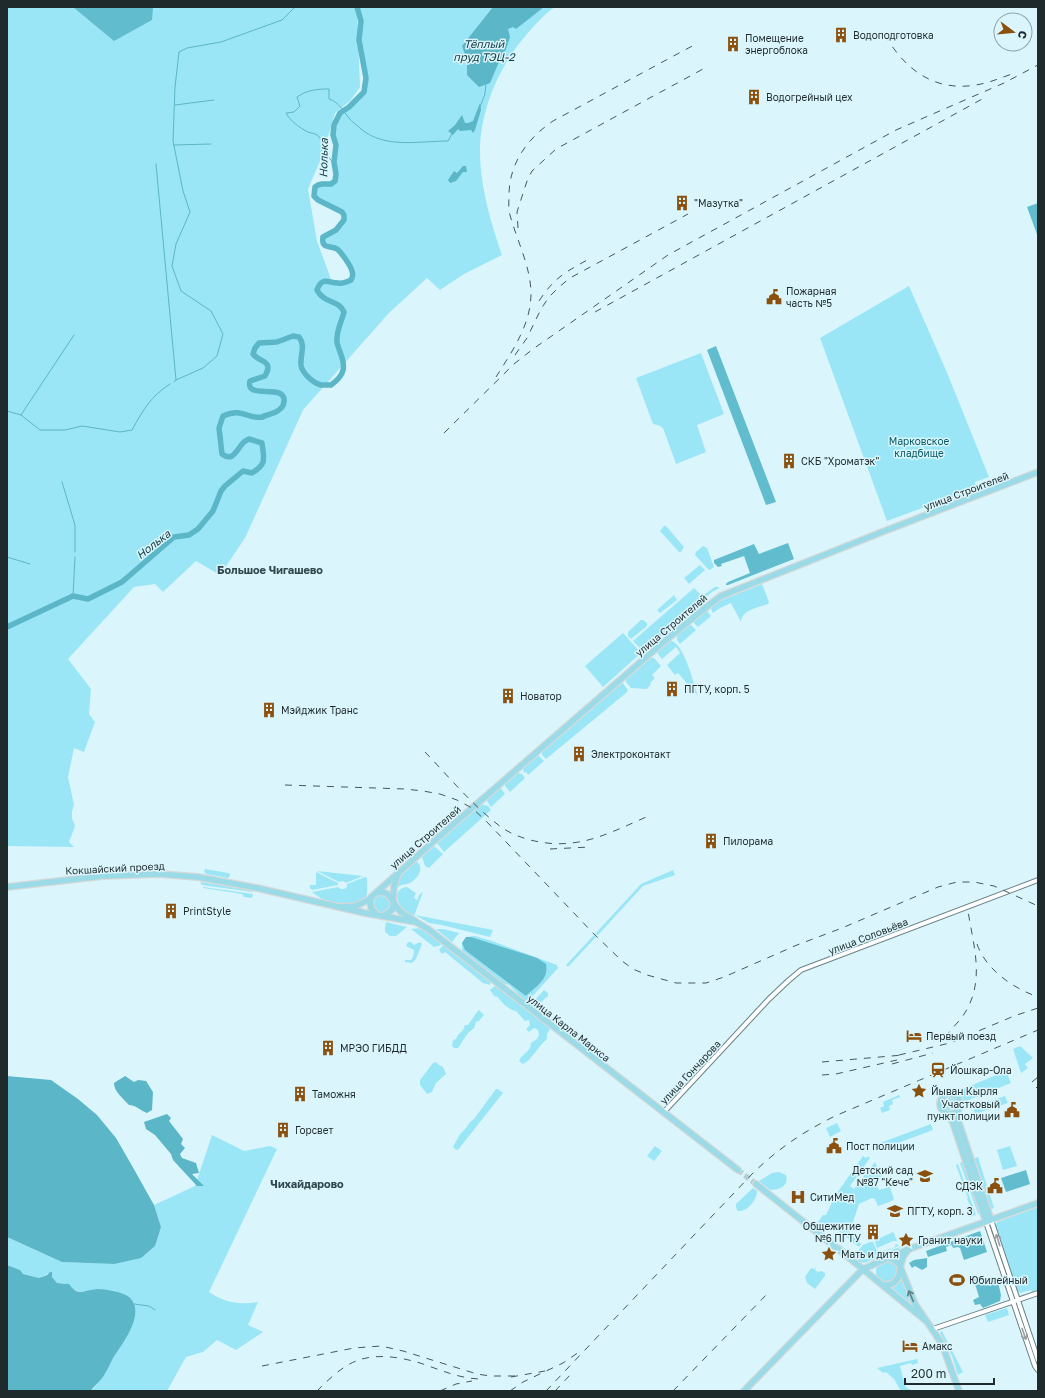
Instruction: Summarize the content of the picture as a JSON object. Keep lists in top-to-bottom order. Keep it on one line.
{"streets":{"main road":["улица Строителей","Кокшайский проезд","улица Карла Маркса"],"street":["улица Соловьёва","улица Гончарова"]},"crossings":[["улица Строителей","Кокшайский проезд"],["улица Строителей","улица Карла Маркса"],["Кокшайский проезд","улица Карла Маркса"],["улица Соловьёва","улица Гончарова"],["улица Карла Маркса","улица Гончарова"]],"districts":["Большое Чигашево","Чихайдарово"],"water":["Тёплый пруд ТЭЦ-2","Нолька"],"parks":["Марковское кладбище"],"places":{"building":["Водоподготовка","Помещение энергоблока","Водогрейный цех","\"Мазутка\"","СКБ \"Хроматэк\"","ПГТУ, корп. 5","Новатор","Мэйджик Транс","Электроконтакт","Пилорама","PrintStyle","МРЭО ГИБДД","Таможня","Горсвет","Общежитие №6 ПГТУ"],"public building":["Пожарная часть №5","Участковый пункт полиции","Пост полиции","СДЭК"],"hotel":["Первый поезд","Амакс"],"station":["Йошкар-Ола"],"place":["Йыван Кырля","Гранит науки","Мать и дитя"],"school or university":["Детский сад №87 \"Кече\"","ПГТУ, корп. 3"],"hospital":["СитиМед"],"sports":["Юбилейный"]},"scale_bar":"200 m","north":"right"}
